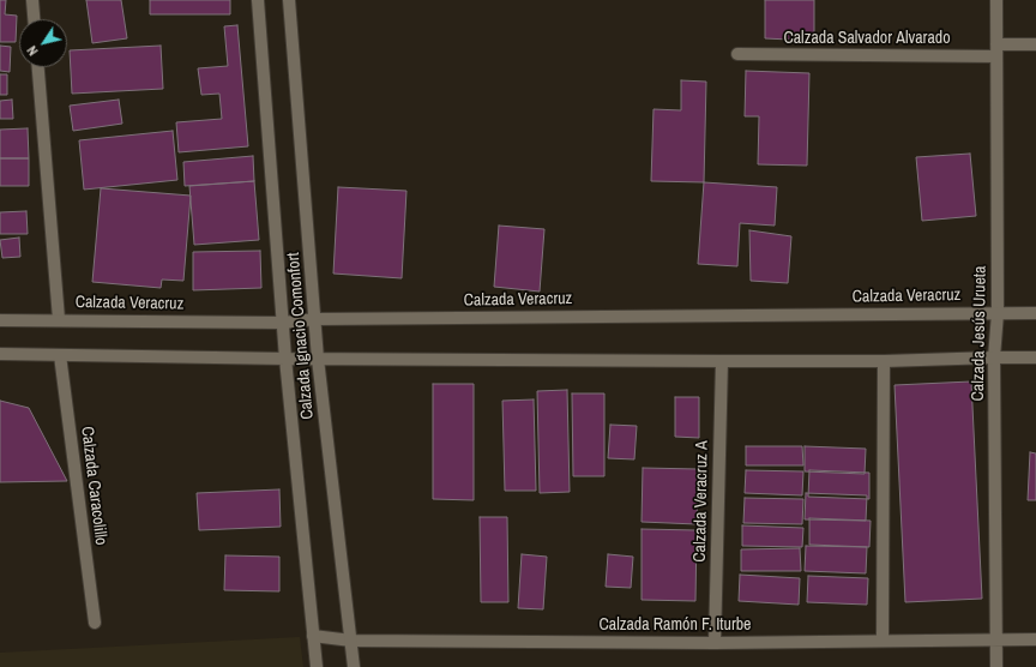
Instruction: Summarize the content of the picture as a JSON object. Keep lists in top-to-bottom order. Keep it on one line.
{"streets":{"street":["Calzada Salvador Alvarado","Calzada Veracruz","Calzada Jesús Urueta","Calzada Ignacio Comonfort","Calzada Caracolillo","Calzada Veracruz A","Calzada Ramón F. Iturbe"]},"crossings":[["Calzada Salvador Alvarado","Calzada Jesús Urueta"],["Calzada Veracruz","Calzada Jesús Urueta"],["Calzada Veracruz","Calzada Ignacio Comonfort"],["Calzada Jesús Urueta","Calzada Ramón F. Iturbe"],["Calzada Ignacio Comonfort","Calzada Ramón F. Iturbe"],["Calzada Veracruz A","Calzada Ramón F. Iturbe"]],"north":"bottom left"}
